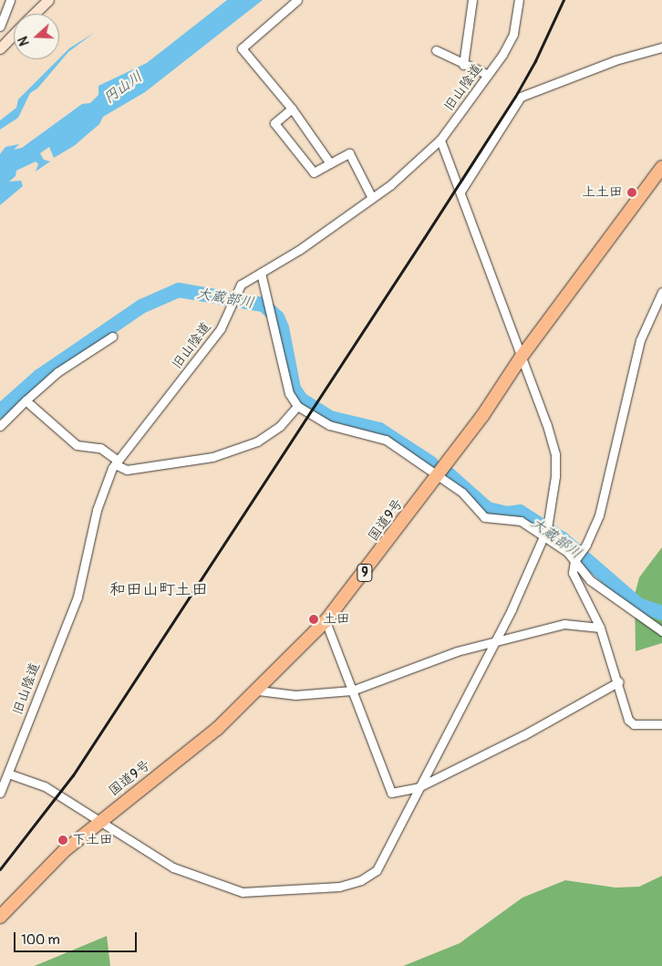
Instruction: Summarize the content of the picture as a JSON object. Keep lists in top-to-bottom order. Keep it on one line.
{"streets":{"highway":["国道9号","9"],"street":["旧山陰道"]},"districts":["和田山町土田"],"water":["円山川","大蔵部川"],"places":["上土田","土田","下土田"],"scale_bar":"100 m","north":"left"}
